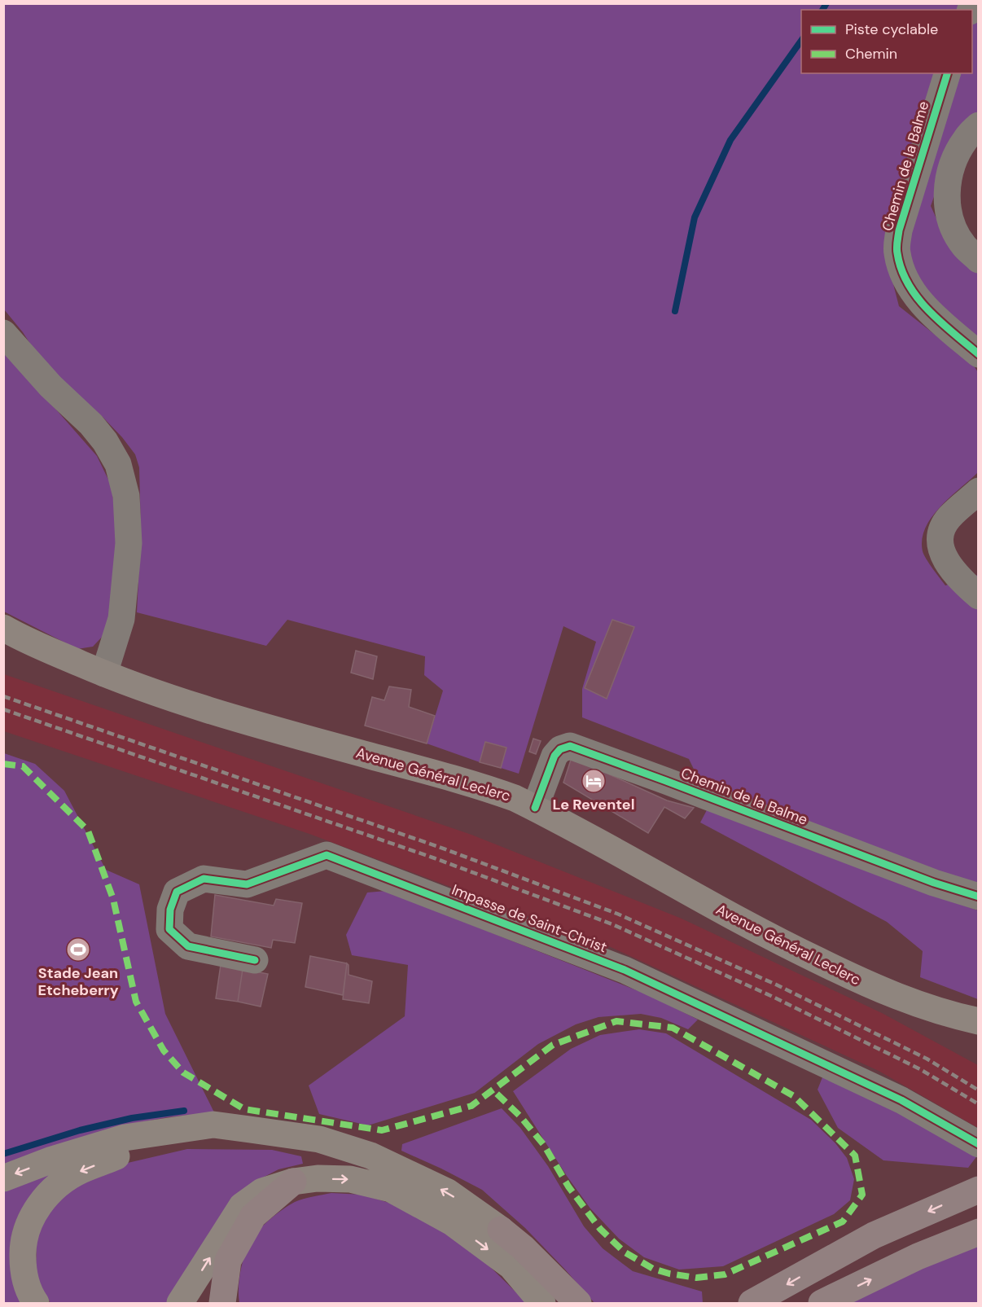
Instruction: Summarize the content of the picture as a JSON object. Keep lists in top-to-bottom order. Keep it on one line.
{"streets":{"main road":["Avenue Général Leclerc"],"street":["Chemin de la Balme","Impasse de Saint-Christ"]},"crossings":[["Chemin de la Balme","Avenue Général Leclerc"]],"places":{"hotel":["Le Reventel"],"sports":["Stade Jean Etcheberry"]},"legend":["Piste cyclable","Chemin"]}
